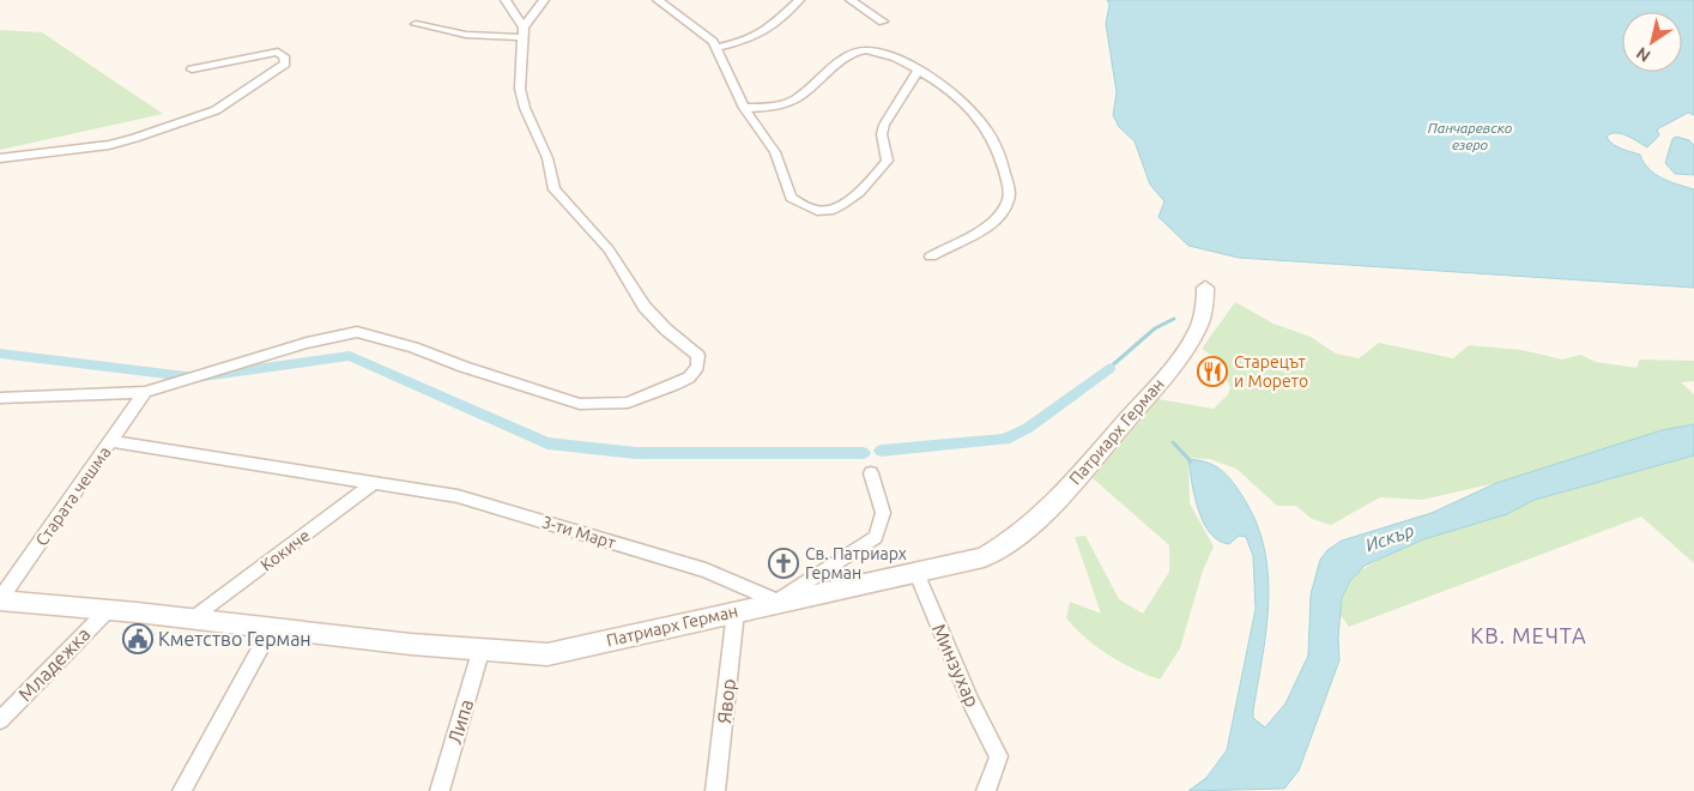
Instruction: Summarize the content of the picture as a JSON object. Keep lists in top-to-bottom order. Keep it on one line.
{"streets":{"street":["Патриарх Герман","Старата чешма","3-ти Март","Кокиче","Младежка","Минзухар","Явор","Липа"]},"crossings":[["Патриарх Герман","Старата чешма"],["Патриарх Герман","3-ти Март"],["Патриарх Герман","Кокиче"],["Патриарх Герман","Младежка"],["Патриарх Герман","Минзухар"],["Патриарх Герман","Явор"],["Патриарх Герман","Липа"],["Старата чешма","3-ти Март"],["3-ти Март","Кокиче"]],"districts":["КВ. МЕЧТА"],"water":["Панчаревско езеро","Искър"],"places":{"restaurant":["Старецът и Морето"],"church":["Св. Патриарх Герман"],"public building":["Кметство Герман"]},"north":"bottom left"}
